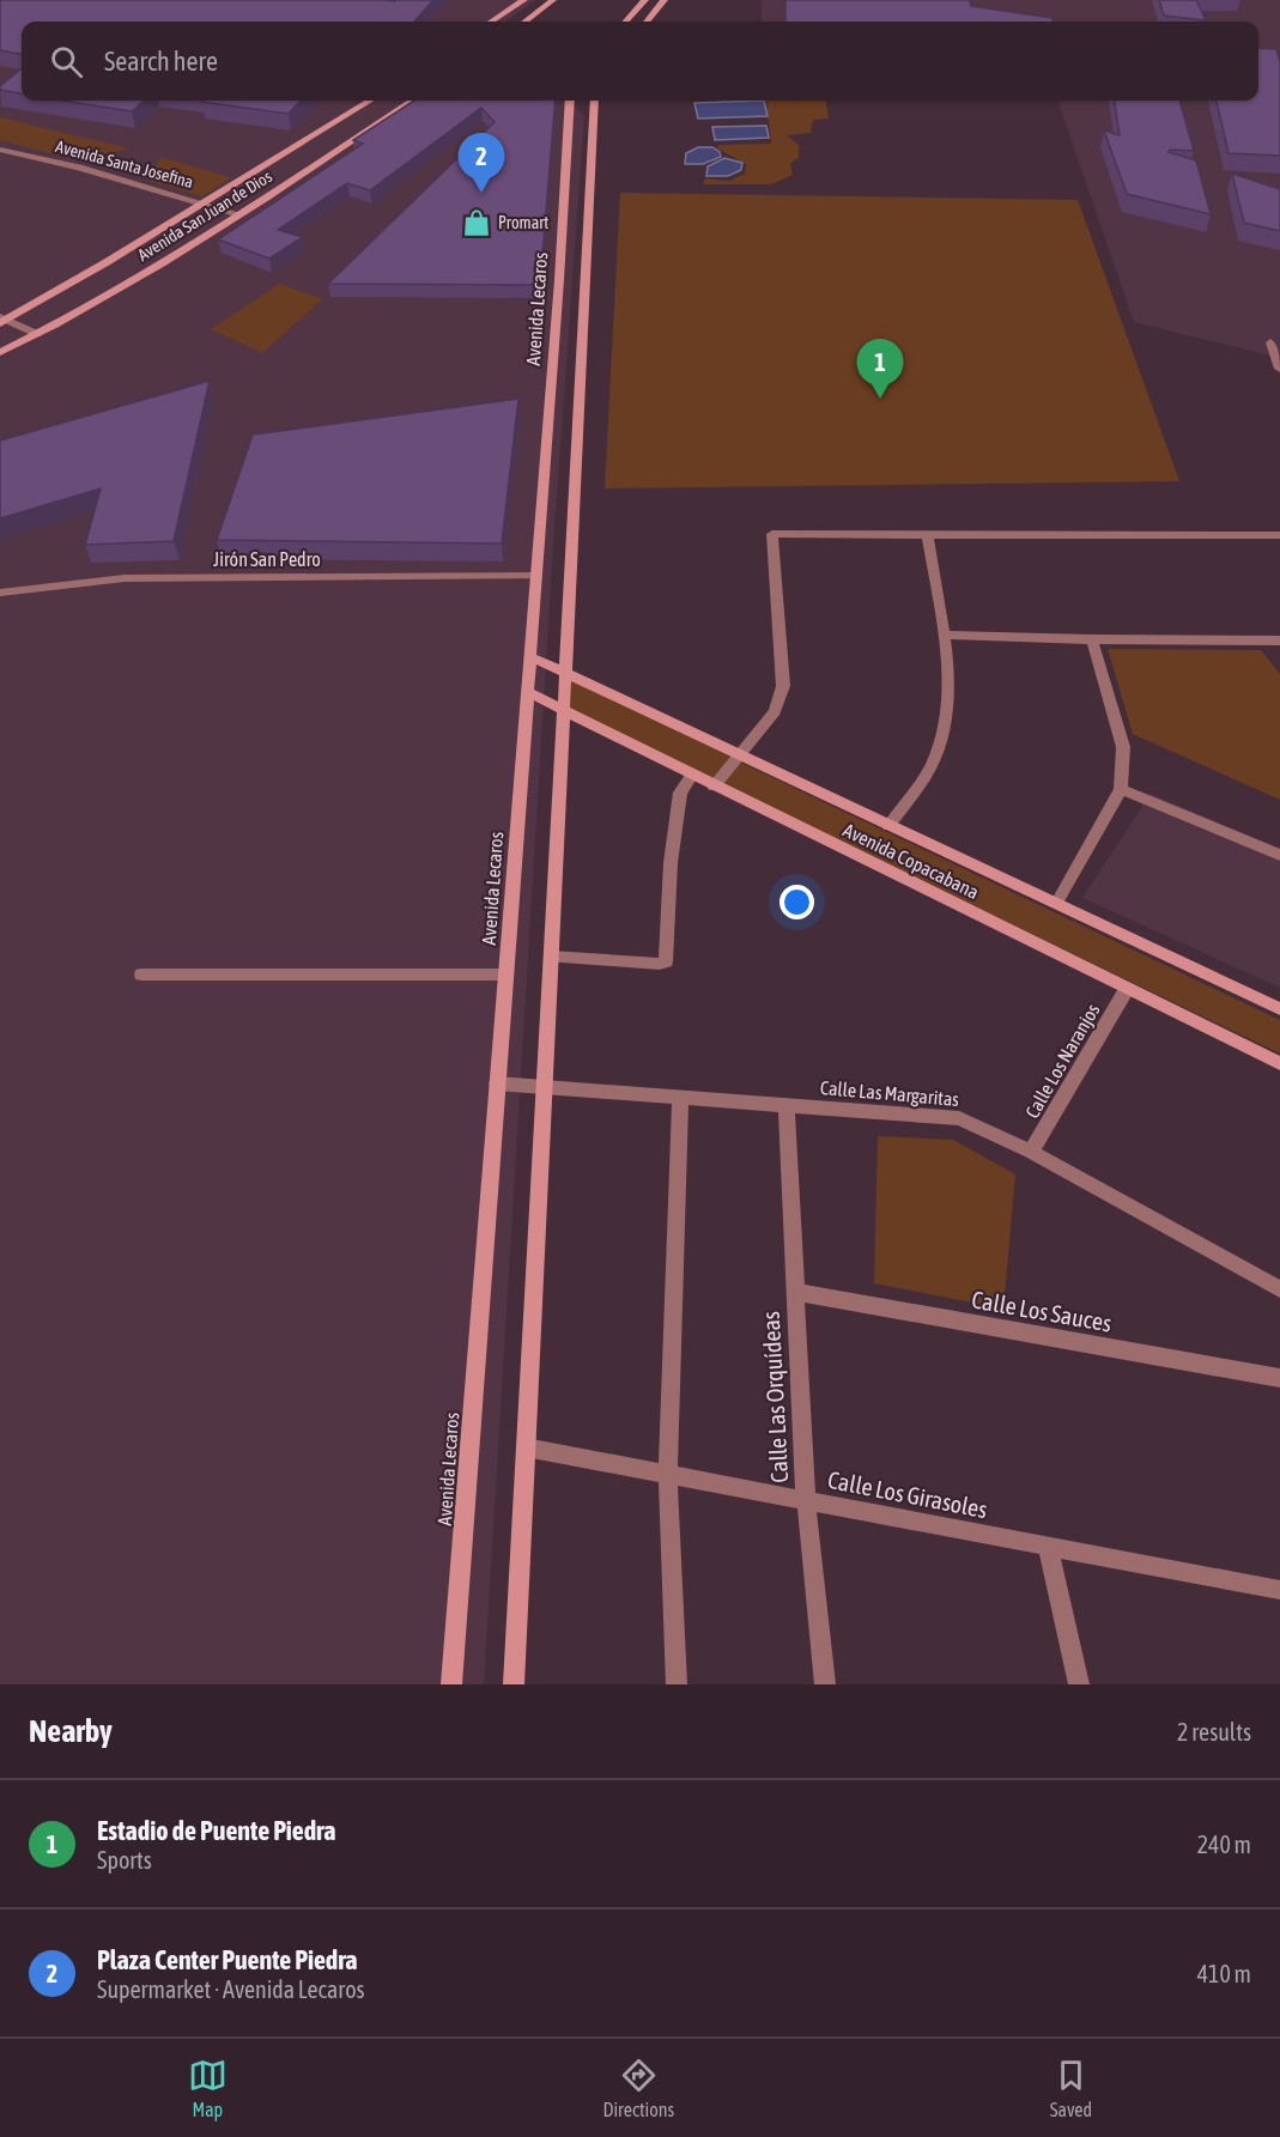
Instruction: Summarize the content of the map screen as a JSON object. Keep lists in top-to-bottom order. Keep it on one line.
{"streets":{"main road":["Avenida San Juan de Dios","Avenida Lecaros","Avenida Copacabana"],"street":["Avenida Santa Josefina","Jirón San Pedro","Calle Los Naranjos","Calle Las Margaritas","Calle Los Sauces","Calle Las Orquídeas","Calle Los Girasoles"]},"crossings":[["Avenida Santa Josefina","Avenida San Juan de Dios"],["Avenida Lecaros","Jirón San Pedro"],["Avenida Lecaros","Avenida Copacabana"],["Avenida Lecaros","Calle Las Margaritas"],["Avenida Copacabana","Calle Los Naranjos"],["Calle Los Naranjos","Calle Las Margaritas"],["Calle Las Margaritas","Calle Las Orquídeas"],["Calle Los Sauces","Calle Las Orquídeas"],["Calle Las Orquídeas","Calle Los Girasoles"]],"places":{"shop":["Promart"]},"page":{"search":"Search here","pins":["2","1"],"heading":["Nearby","2 results"],"list":[{"mark":"1","name":"Estadio de Puente Piedra","note":"Sports","value":"240 m"},{"mark":"2","name":"Plaza Center Puente Piedra","note":"Supermarket · Avenida Lecaros","value":"410 m"}],"nav":["Map","Directions","Saved"]}}
